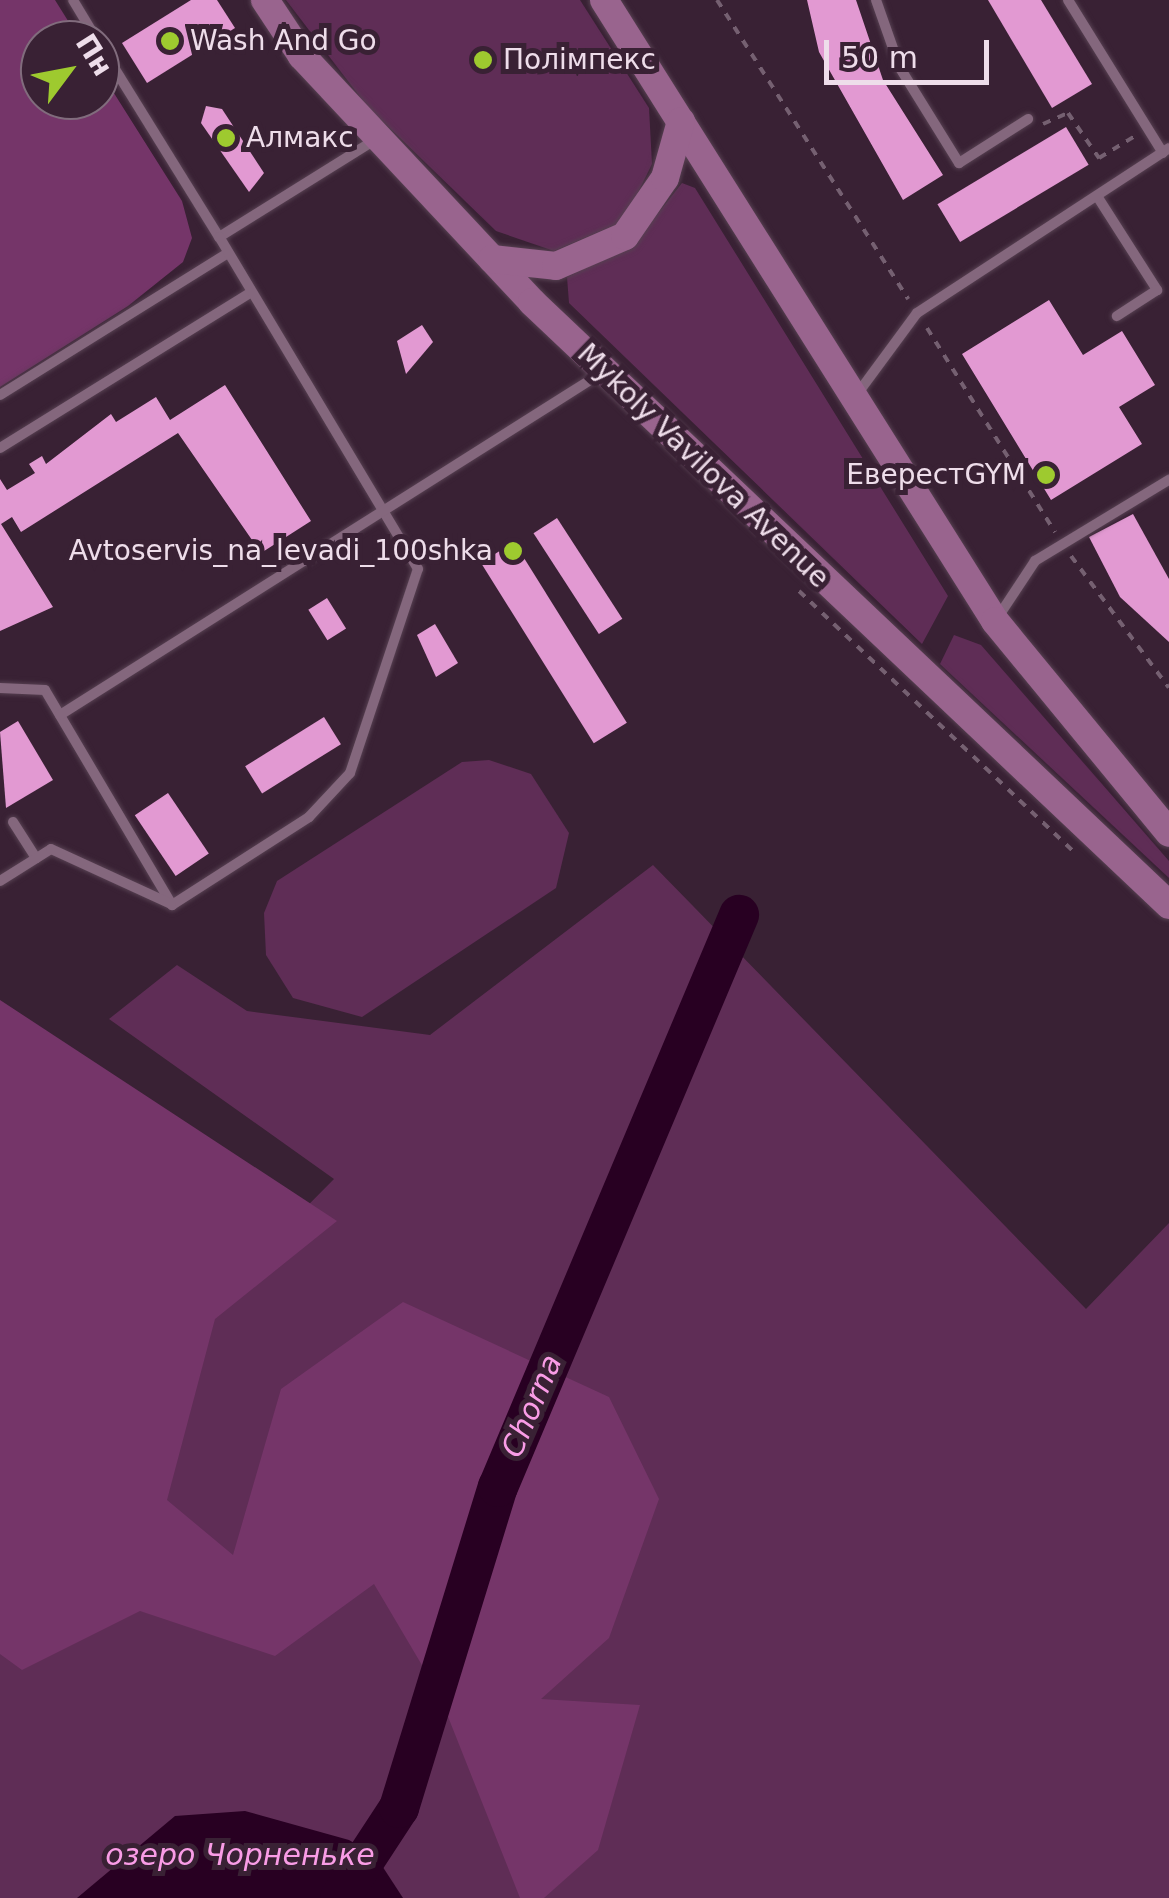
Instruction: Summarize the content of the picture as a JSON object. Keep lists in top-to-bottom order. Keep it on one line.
{"streets":{"main road":["Mykoly Vavilova Avenue"]},"water":["Chorna","озеро Чорненьке"],"places":["Wash And Go","Полімпекс","Алмакс","ЕверестGYM","Avtoservis_na_levadi_100shka"],"scale_bar":"50 m","north":"top right"}
